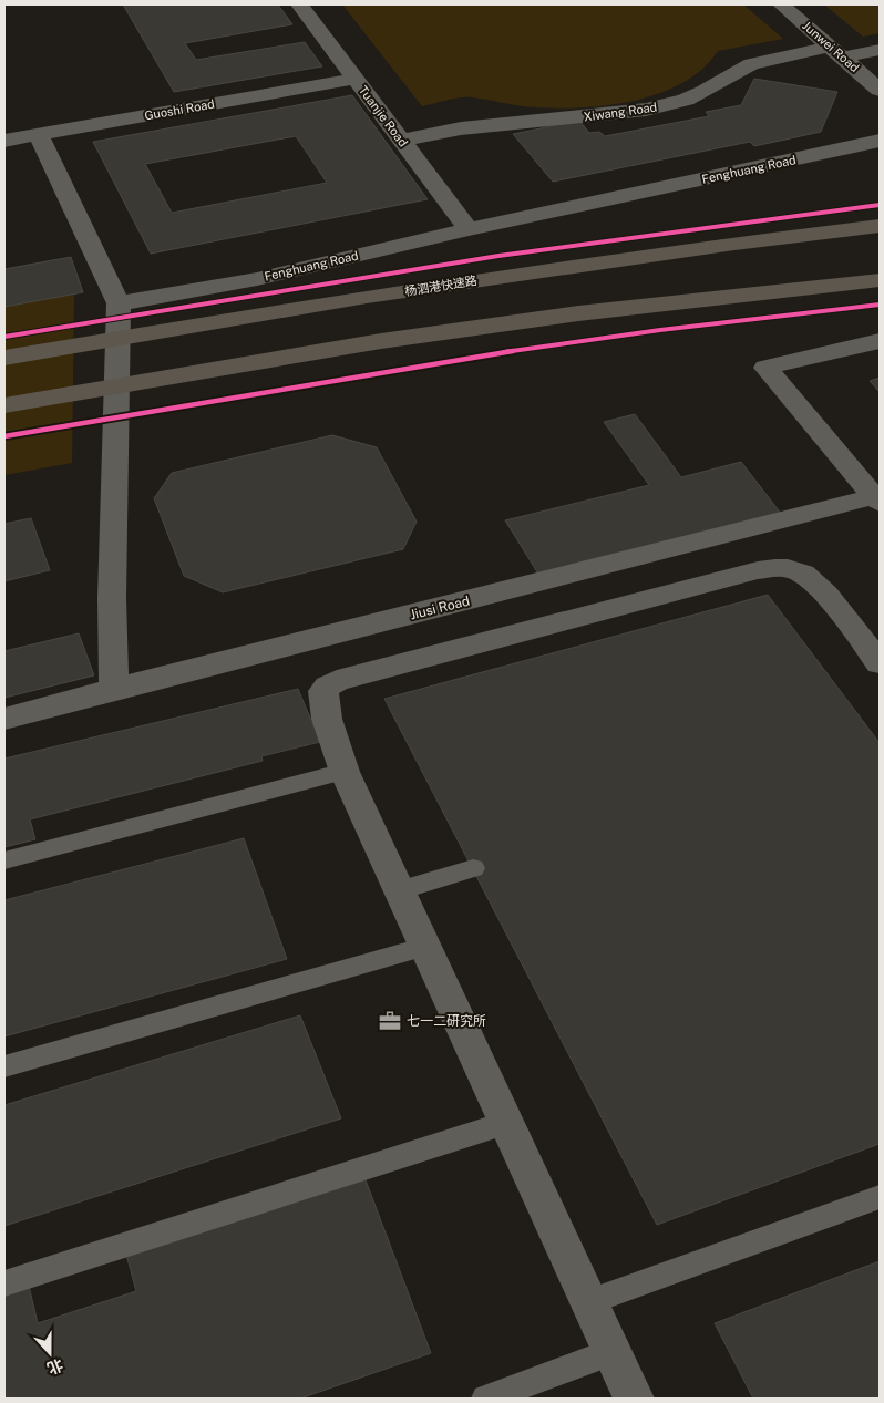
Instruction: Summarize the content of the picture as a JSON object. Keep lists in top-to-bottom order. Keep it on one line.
{"streets":{"highway":["杨泗港快速路"],"street":["Junwei Road","Guoshi Road","Xiwang Road","Tuanjie Road","Fenghuang Road","Jiusi Road"]},"crossings":[["Junwei Road","Xiwang Road"],["Guoshi Road","Tuanjie Road"],["Xiwang Road","Tuanjie Road"],["Tuanjie Road","Fenghuang Road"]],"places":{"office":["七一二研究所"]},"north":"bottom"}
